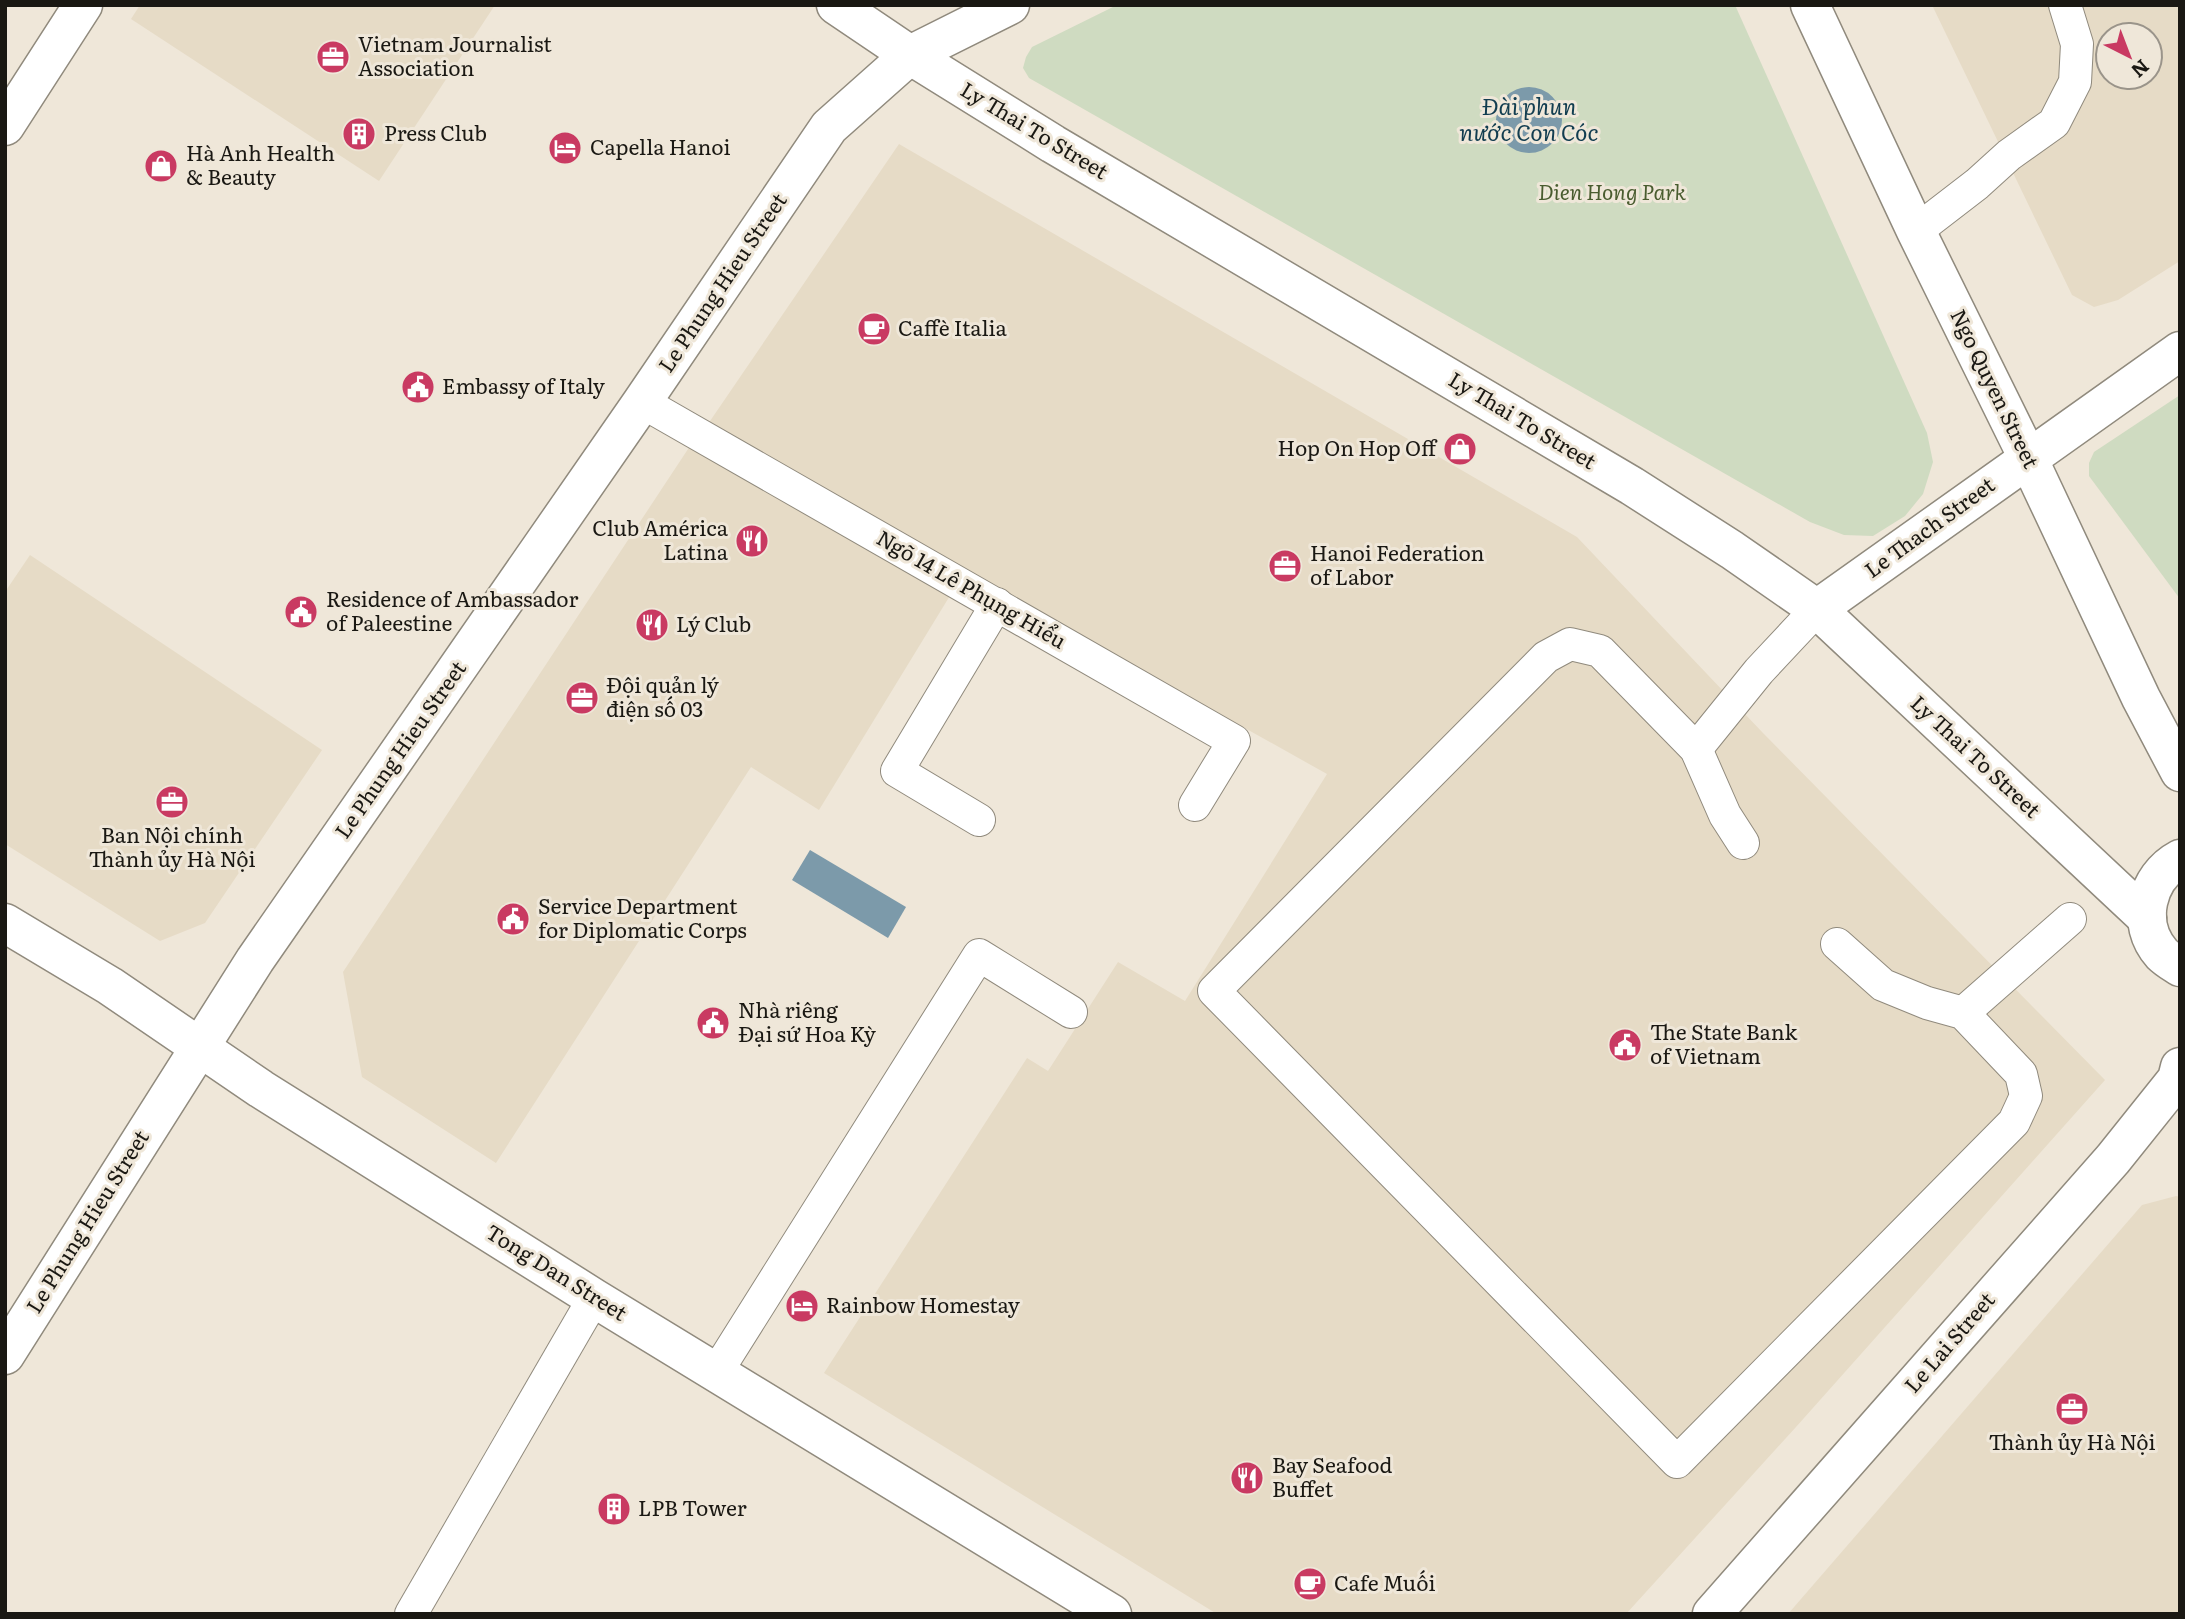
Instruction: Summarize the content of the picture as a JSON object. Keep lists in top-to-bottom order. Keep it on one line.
{"streets":{"street":["Ly Thai To Street","Le Phung Hieu Street","Ngo Quyen Street","Le Thach Street","Tong Dan Street","Le Lai Street"],"lane":["Ngõ 14 Lê Phụng Hiểu"]},"crossings":[["Ly Thai To Street","Le Phung Hieu Street"],["Ly Thai To Street","Le Thach Street"],["Le Phung Hieu Street","Ngõ 14 Lê Phụng Hiểu"],["Le Phung Hieu Street","Tong Dan Street"],["Ngo Quyen Street","Le Thach Street"]],"water":["Đài phun nước Con Cóc"],"parks":["Dien Hong Park"],"places":{"office":["Vietnam Journalist Association","Hanoi Federation of Labor","Đội quản lý điện số 03","Ban Nội chính Thành ủy Hà Nội","Thành ủy Hà Nội"],"building":["Press Club","LPB Tower"],"hotel":["Capella Hanoi","Rainbow Homestay"],"shop":["Hà Anh Health & Beauty","Hop On Hop Off"],"cafe":["Caffè Italia","Cafe Muối"],"public building":["Embassy of Italy","Residence of Ambassador of Paleestine","Service Department for Diplomatic Corps","Nhà riêng Đại sứ Hoa Kỳ","The State Bank of Vietnam"],"restaurant":["Club América Latina","Lý Club","Bay Seafood Buffet"]},"north":"bottom right"}
